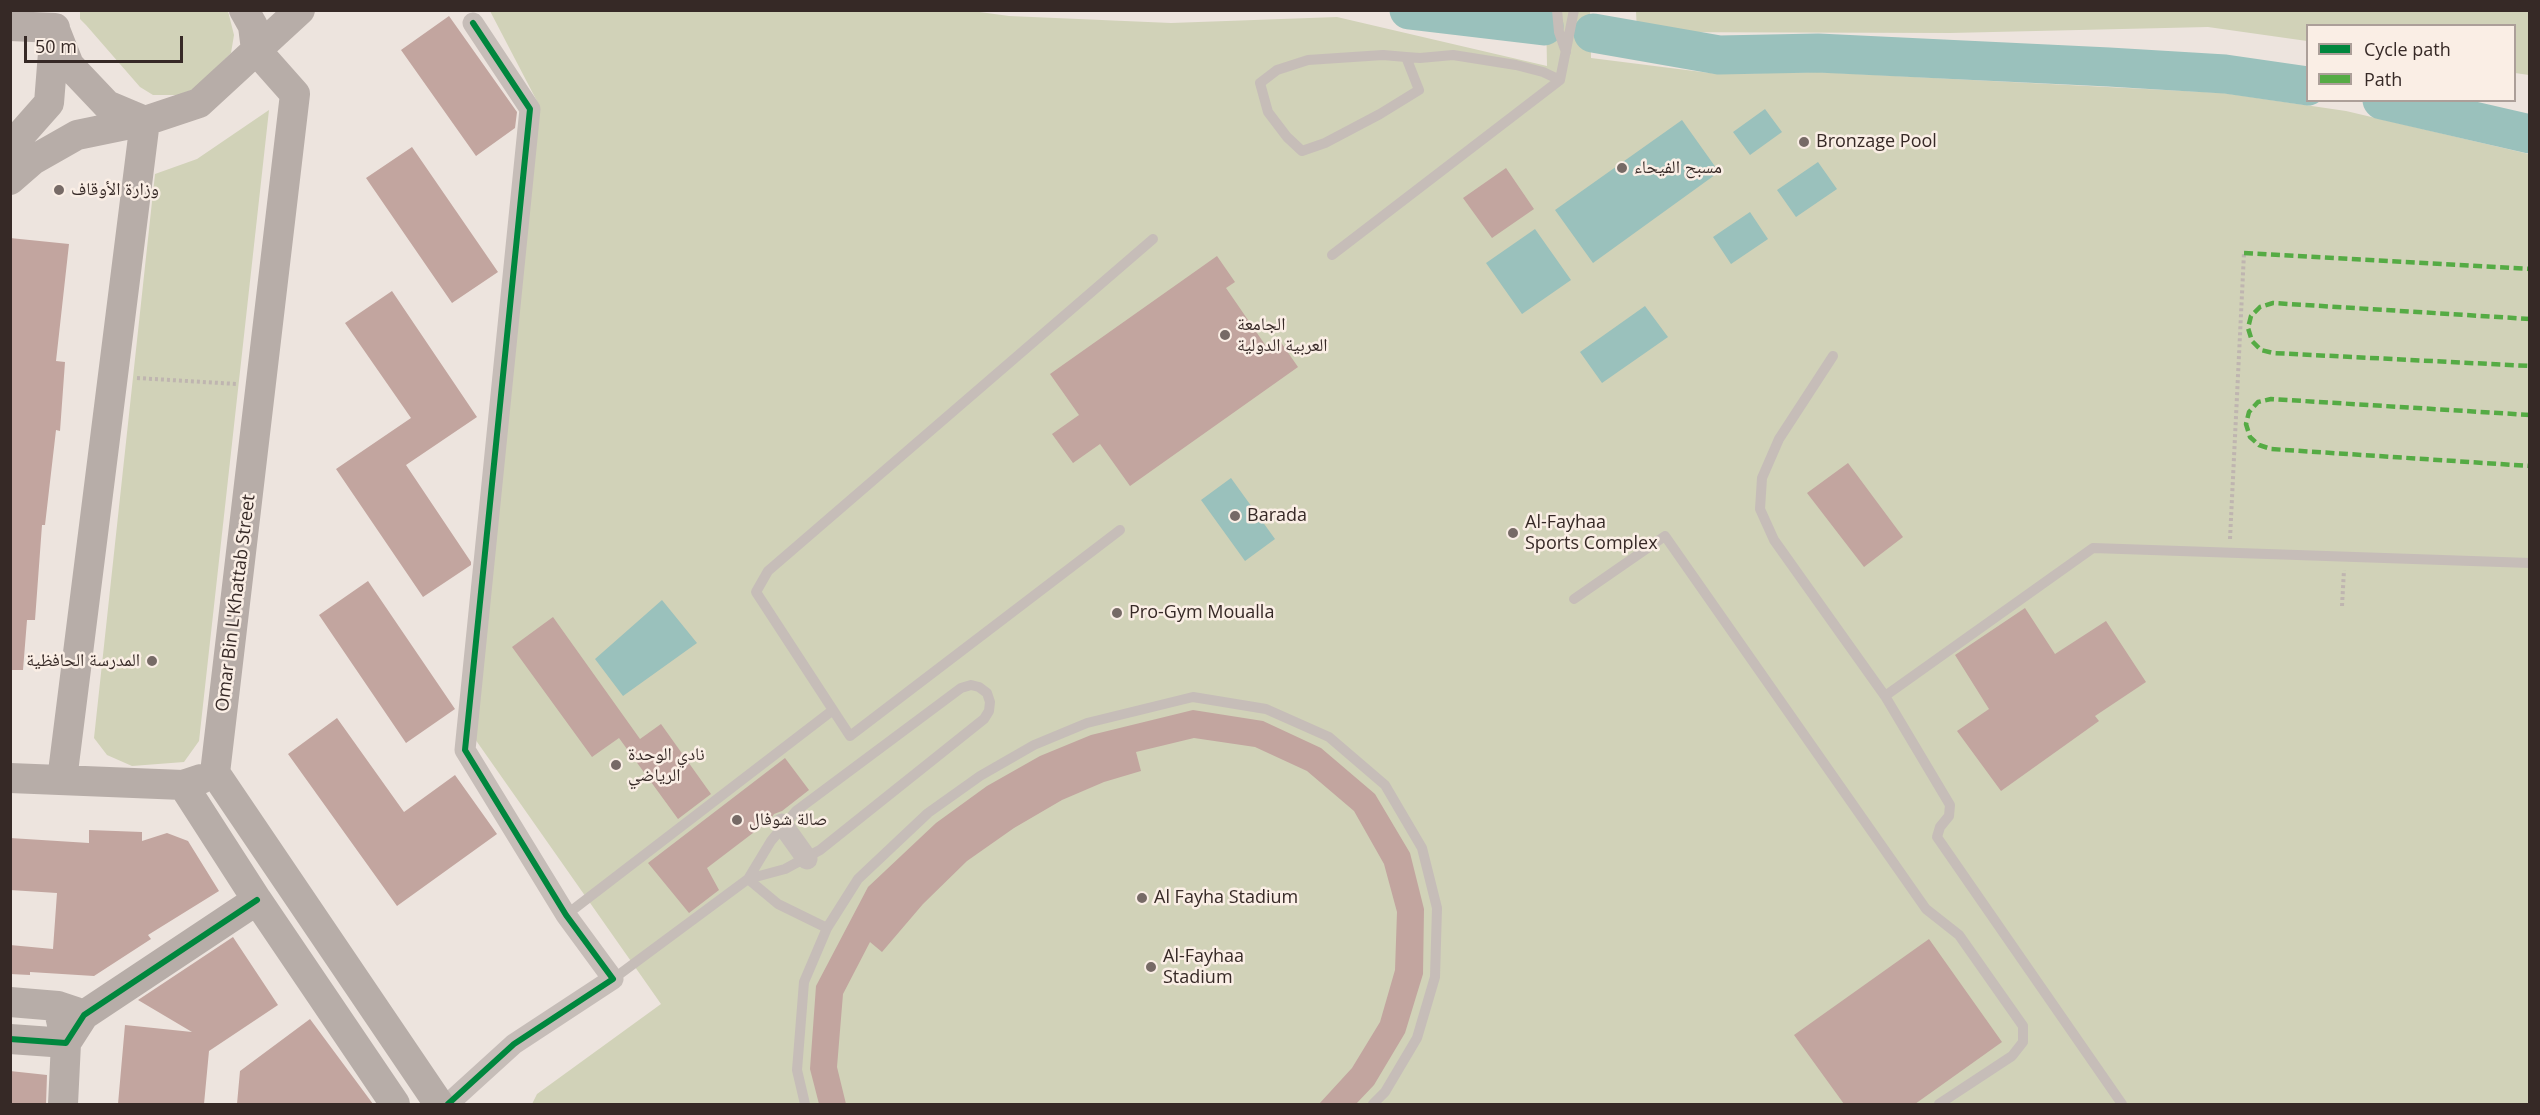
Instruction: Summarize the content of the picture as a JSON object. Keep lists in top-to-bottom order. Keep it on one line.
{"streets":{"main road":["Omar Bin L'Khattab Street"]},"places":["Bronzage Pool","مسبح الفيحاء","وزارة الأوقاف","الجامعة العربية الدولية","Barada","Al-Fayhaa Sports Complex","Pro-Gym Moualla","المدرسة الحافظية","نادي الوحدة الرياضي","صالة شوفال","Al Fayha Stadium","Al-Fayhaa Stadium"],"legend":["Cycle path","Path"],"scale_bar":"50 m"}
